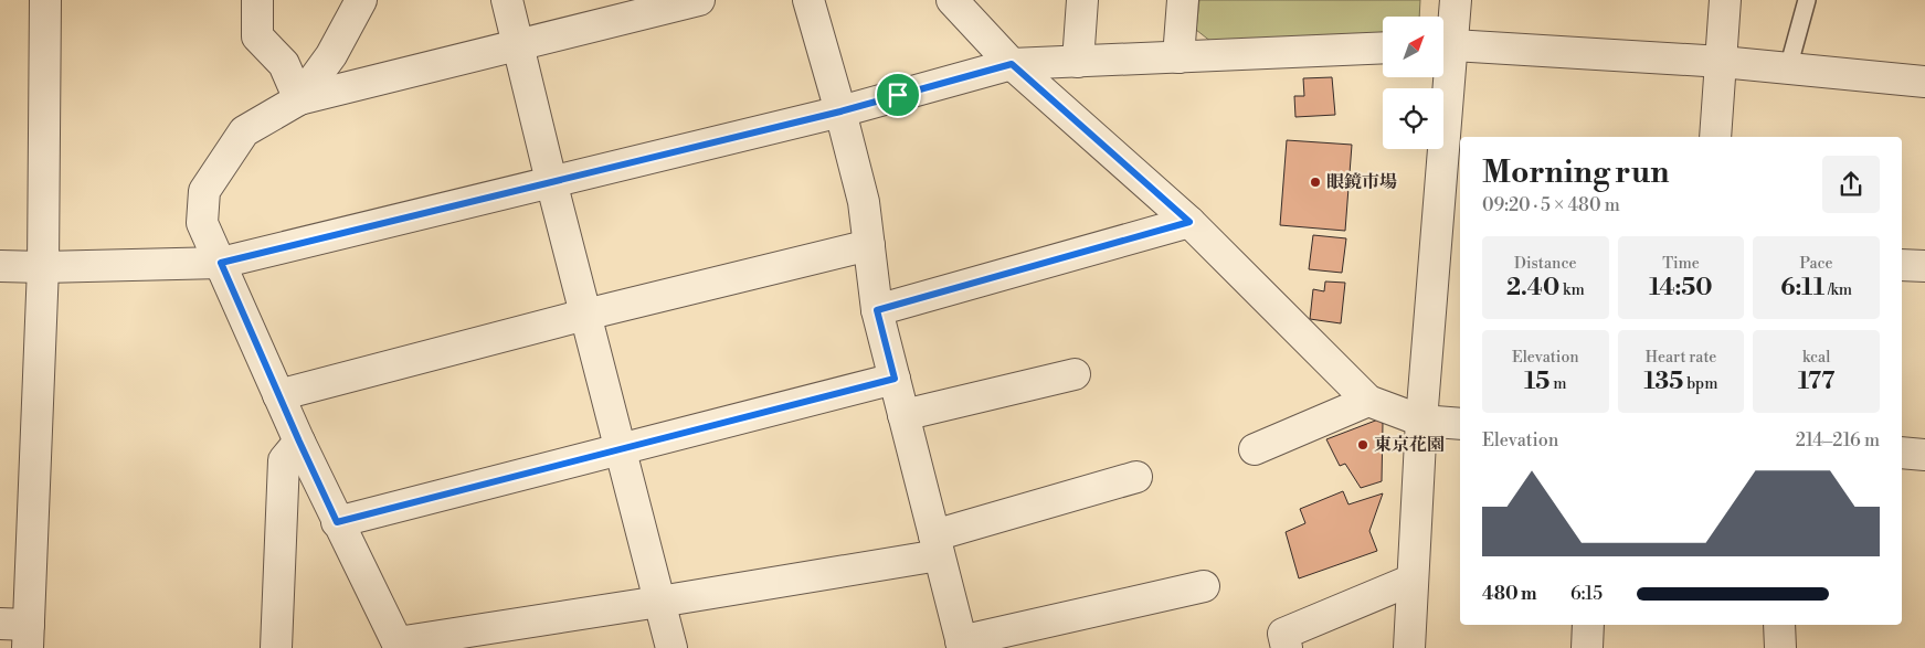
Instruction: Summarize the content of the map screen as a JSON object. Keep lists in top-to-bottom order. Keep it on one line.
{"places":["眼鏡市場","東京花園"],"north":"top right","page":{"heading":["Morning run","09:20 · 5 × 480 m"],"stats":[["Distance","2.40 km"],["Time","14:50"],["Pace","6:11 /km"],["Elevation","15 m"],["Heart rate","135 bpm"],["kcal","177"]],"chart":["Elevation","214–216 m"],"list":[{"name":"480 m","note":"6:15"}]}}
